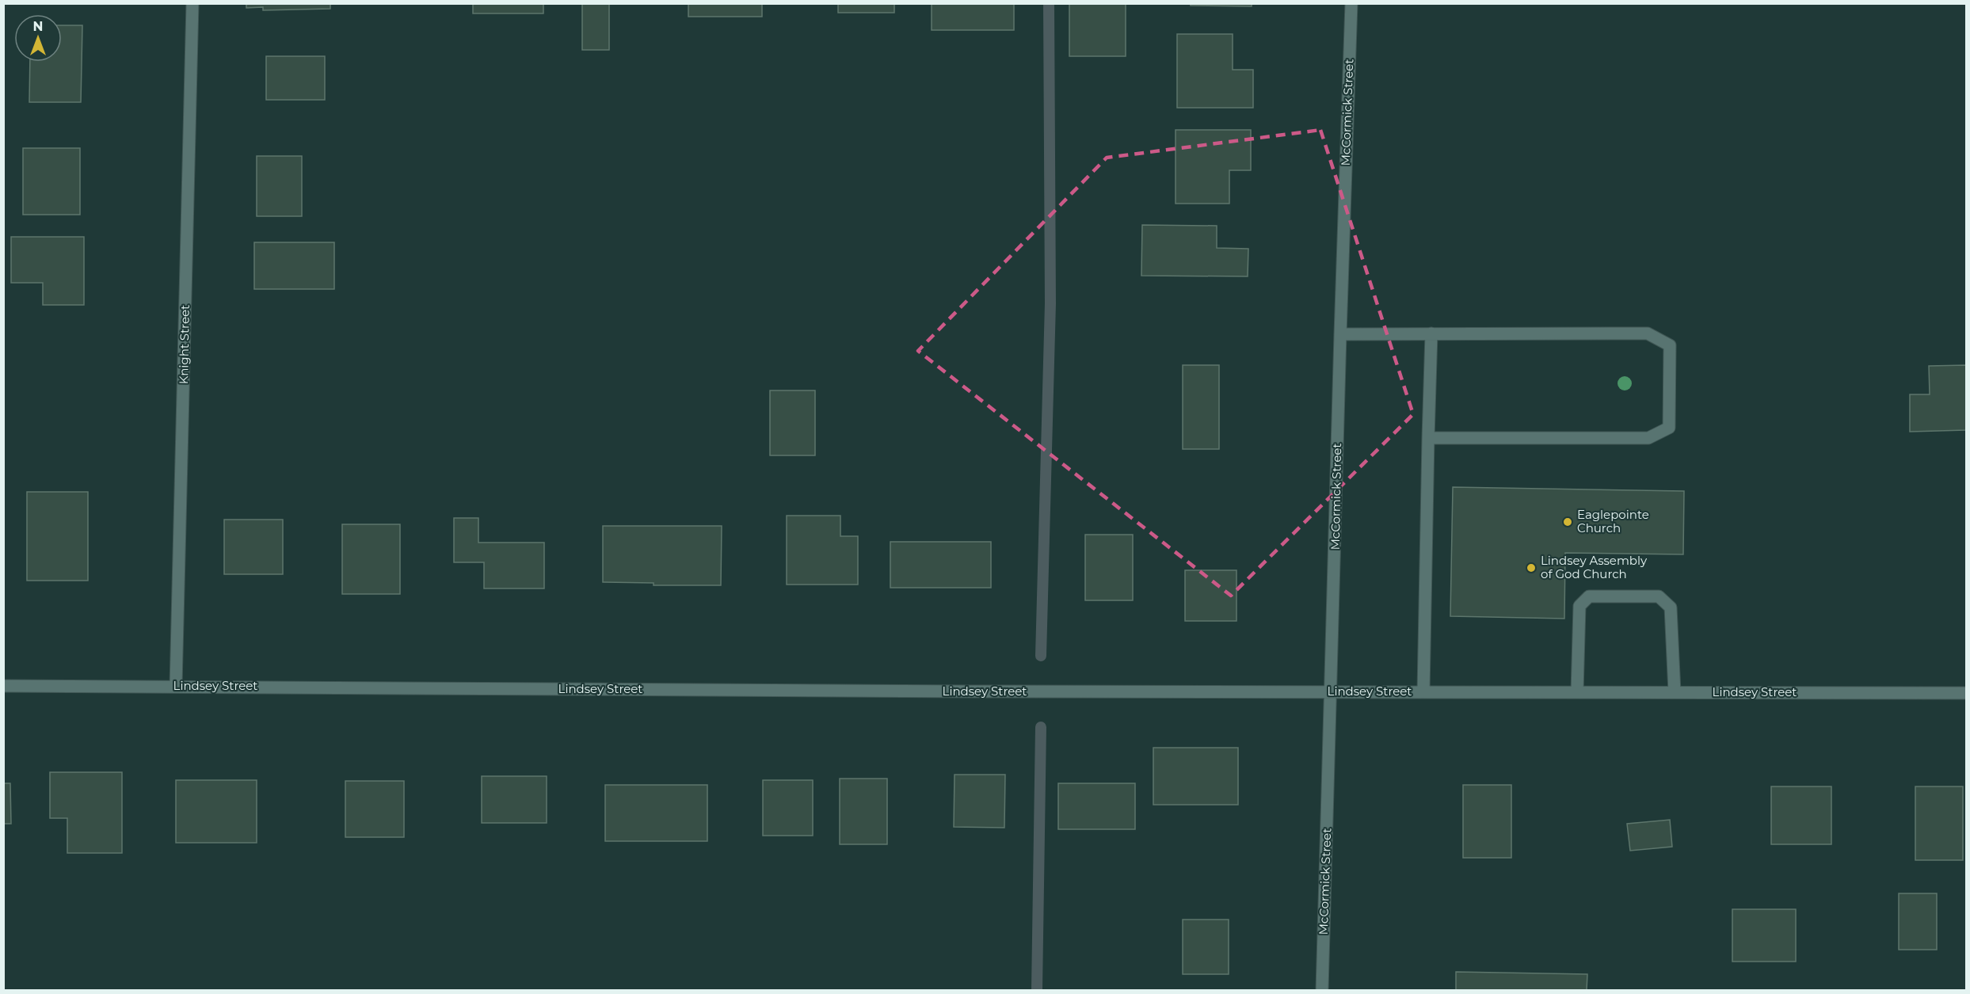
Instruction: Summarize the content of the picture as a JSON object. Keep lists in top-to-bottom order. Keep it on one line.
{"streets":{"street":["McCormick Street","Knight Street","Lindsey Street"]},"crossings":[["McCormick Street","Lindsey Street"],["Knight Street","Lindsey Street"]],"places":["Eaglepointe Church","Lindsey Assembly of God Church"],"north":"top"}
